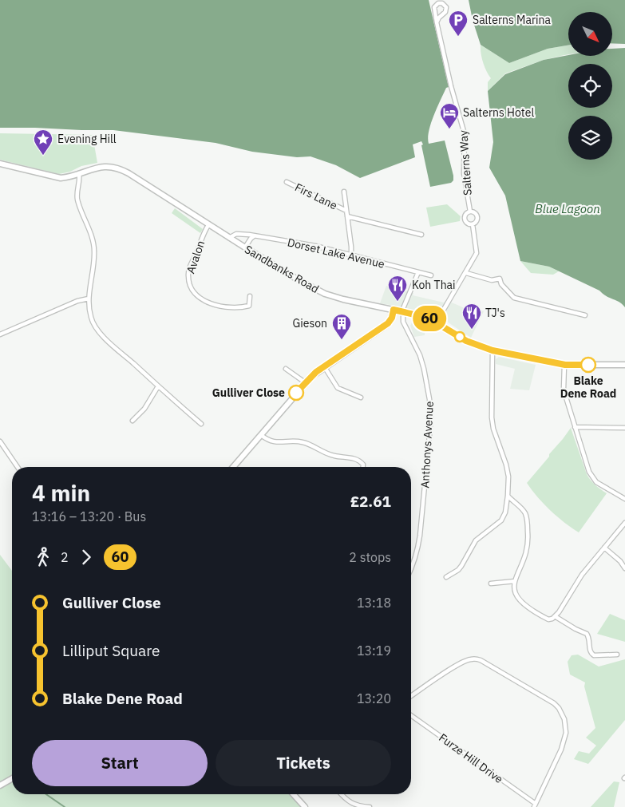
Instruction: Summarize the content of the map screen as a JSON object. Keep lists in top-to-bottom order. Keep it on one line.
{"streets":{"main road":["Sandbanks Road"],"street":["Salterns Way","Firs Lane","Dorset Lake Avenue","Avalon","Anthonys Avenue","Furze Hill Drive"]},"crossings":[["Salterns Way","Sandbanks Road"],["Dorset Lake Avenue","Sandbanks Road"],["Avalon","Sandbanks Road"],["Sandbanks Road","Anthonys Avenue"]],"water":["Blue Lagoon"],"places":{"parking":["Salterns Marina"],"hotel":["Salterns Hotel"],"place":["Evening Hill"],"restaurant":["Koh Thai","TJ's"],"building":["Gieson"],"other":["Blake Dene Road","Gulliver Close"]},"lines":["bus line 60"],"north":"bottom right","page":{"on_map":"60","heading":["4 min","13:16 – 13:20 · Bus","£2.61"],"legs":["2","60","2 stops"],"list":[{"name":"Gulliver Close","value":"13:18"},{"name":"Lilliput Square","value":"13:19"},{"name":"Blake Dene Road","value":"13:20"}],"buttons":["Start","Tickets"]}}
